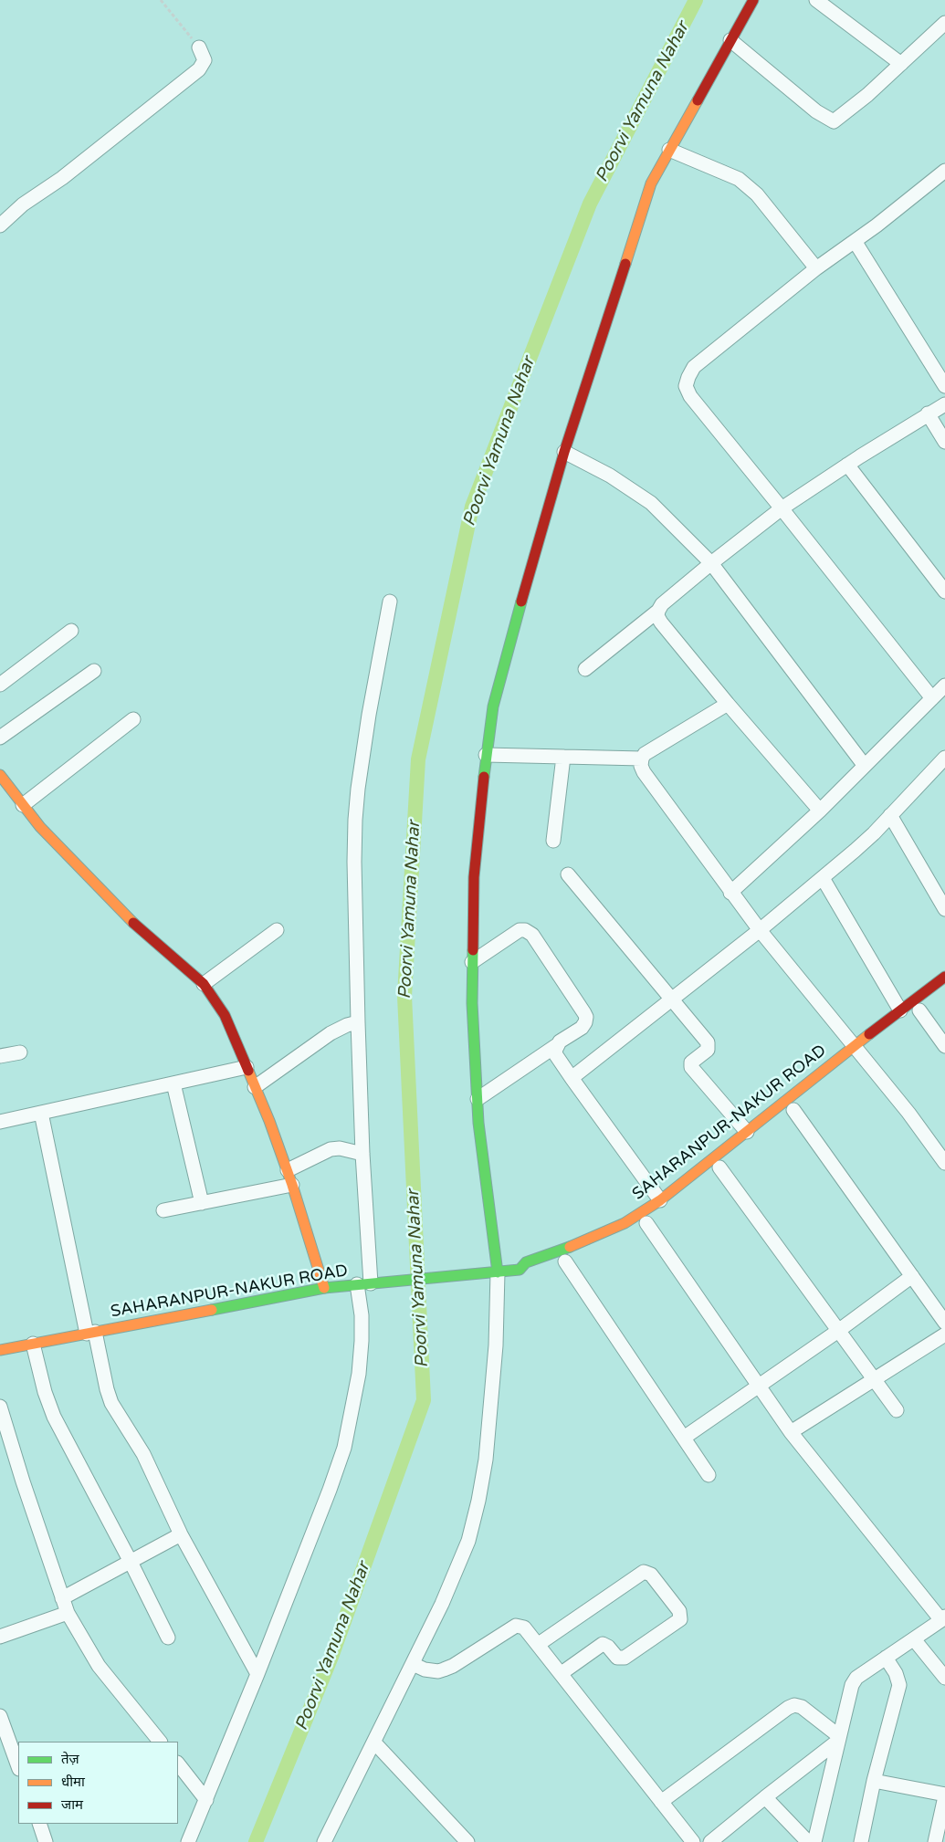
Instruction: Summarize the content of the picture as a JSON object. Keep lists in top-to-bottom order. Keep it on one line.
{"streets":{"street":["SAHARANPUR-NAKUR ROAD"]},"water":["Poorvi Yamuna Nahar"],"legend":["तेज़","धीमा","जाम"]}
